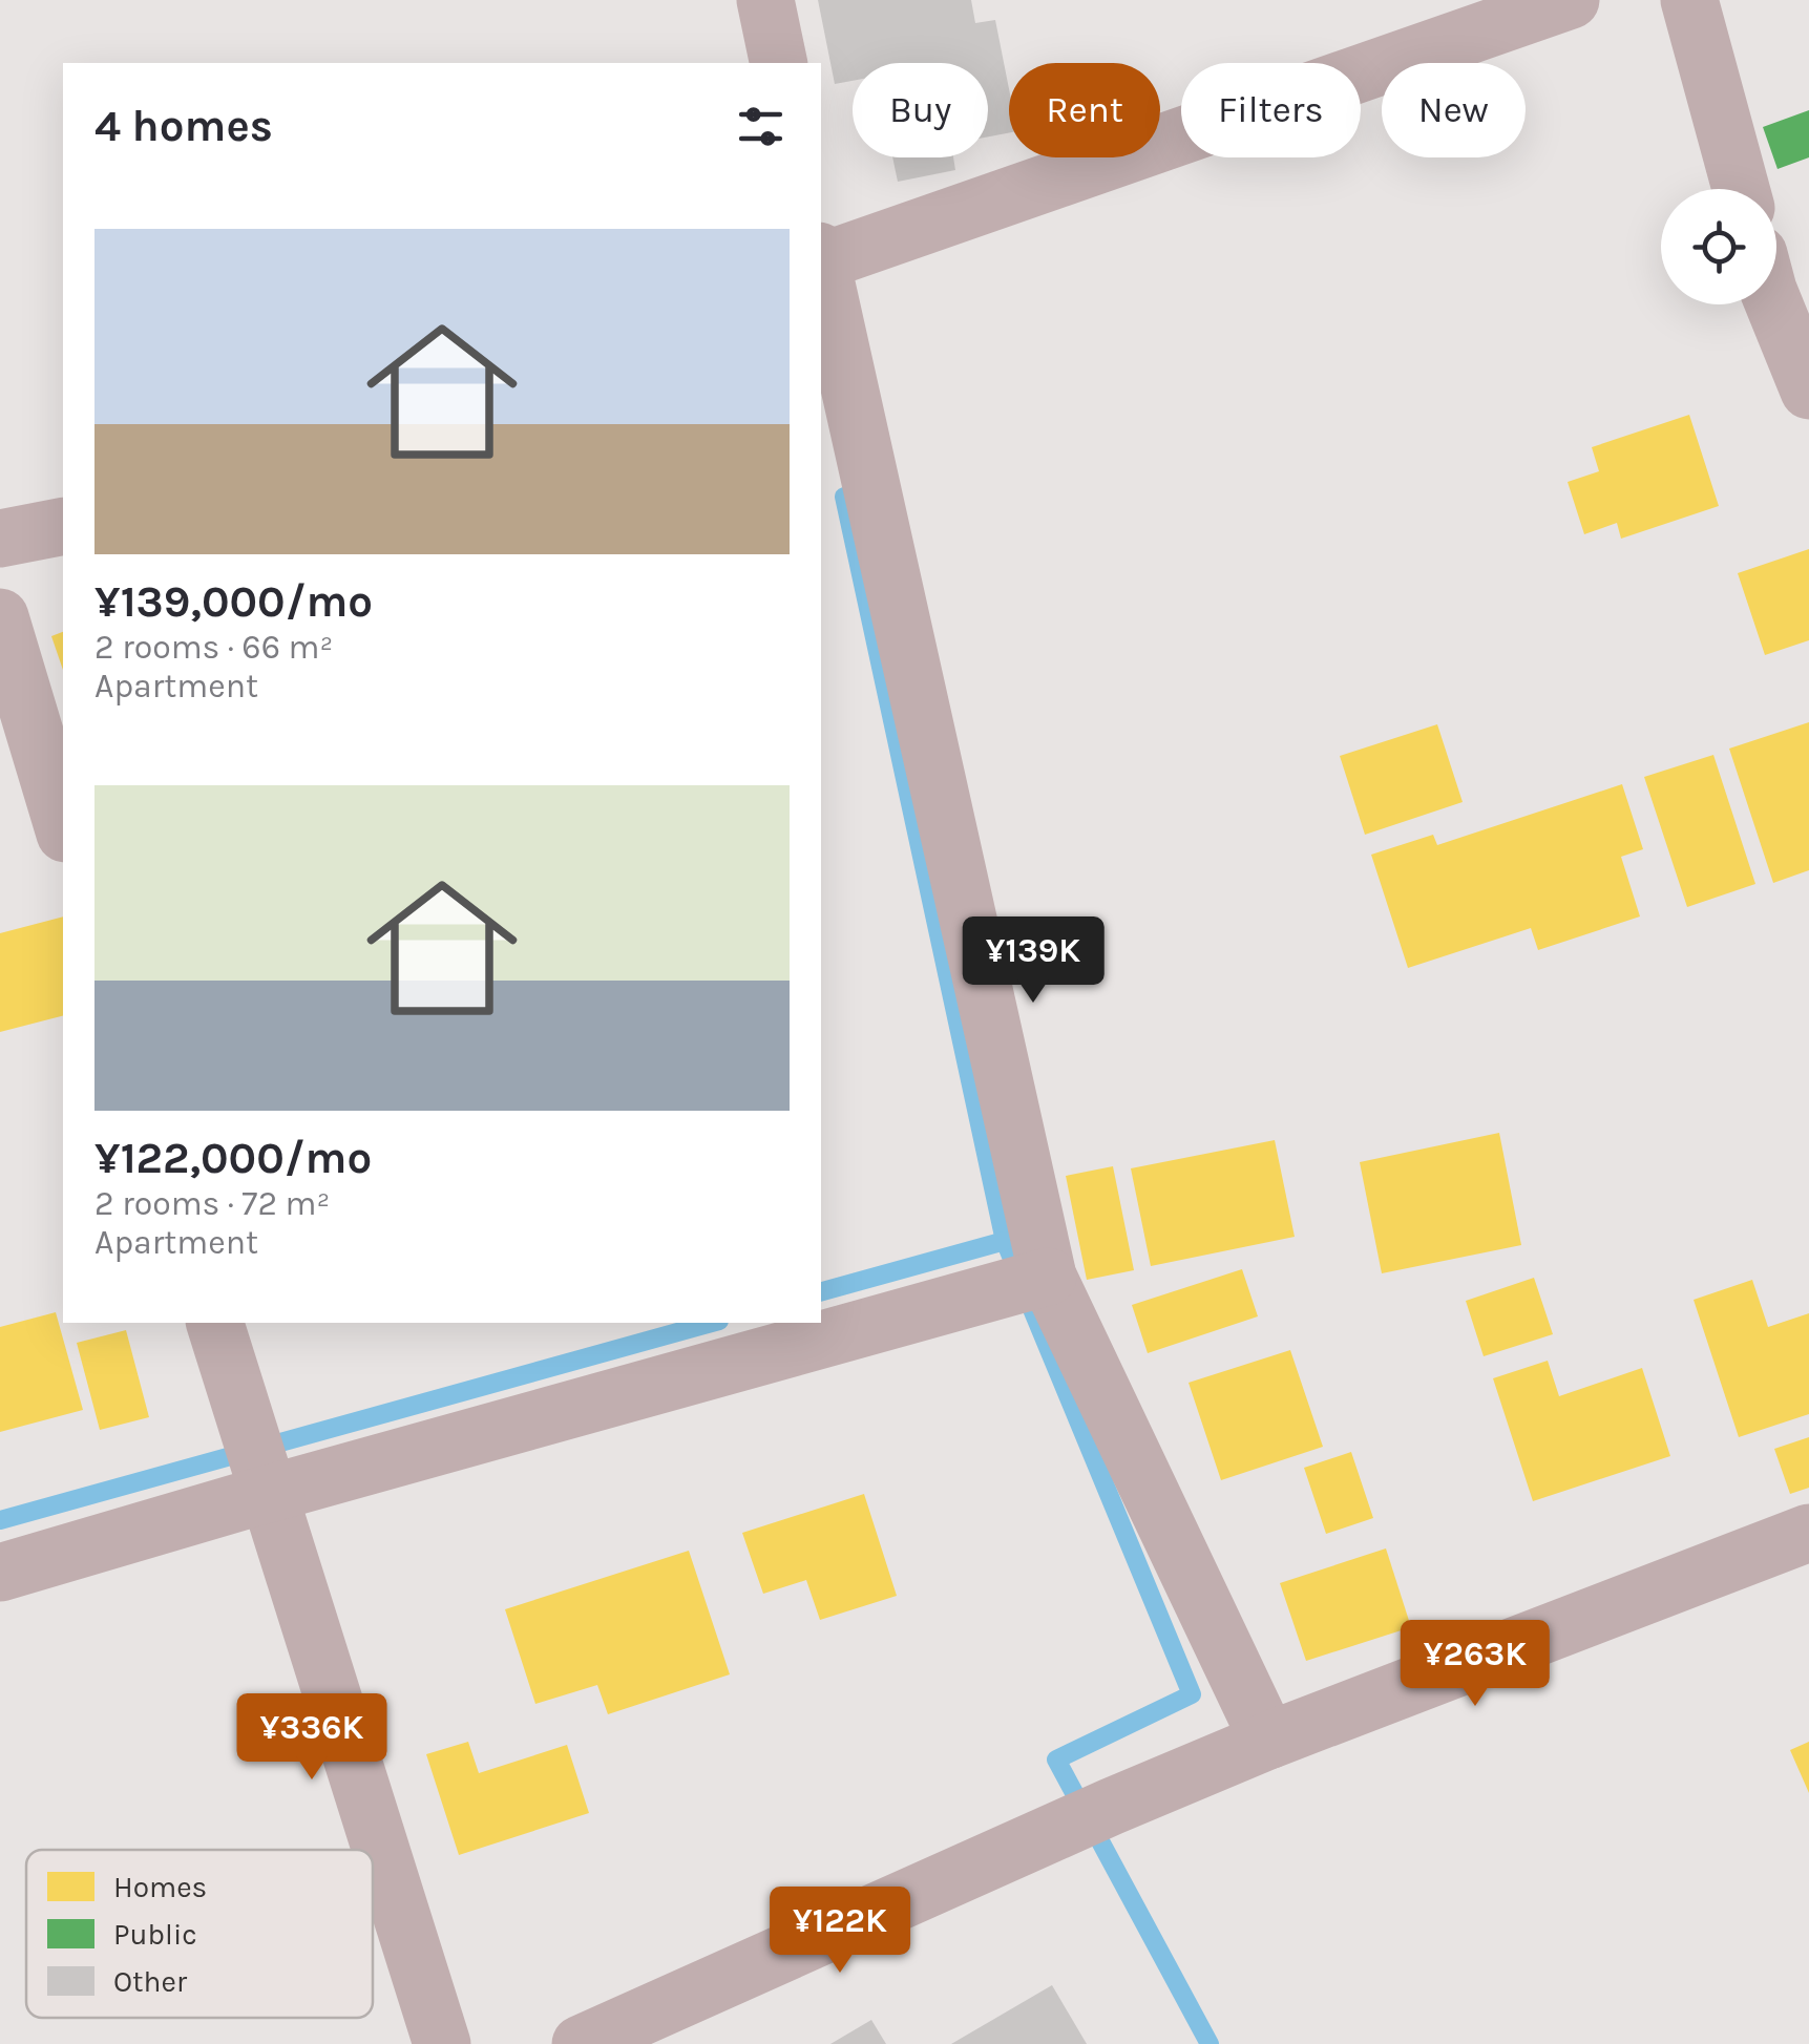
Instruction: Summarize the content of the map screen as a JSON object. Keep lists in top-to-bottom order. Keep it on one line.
{"legend":["Homes","Public","Other"],"page":{"chip":["Buy","Rent","Filters","New"],"heading":"4 homes","list":[{"name":"¥139,000/mo","note":"2 rooms · 66 m² · Apartment"},{"name":"¥122,000/mo","note":"2 rooms · 72 m² · Apartment"}],"price":["¥139K","¥263K","¥336K","¥122K"]}}
